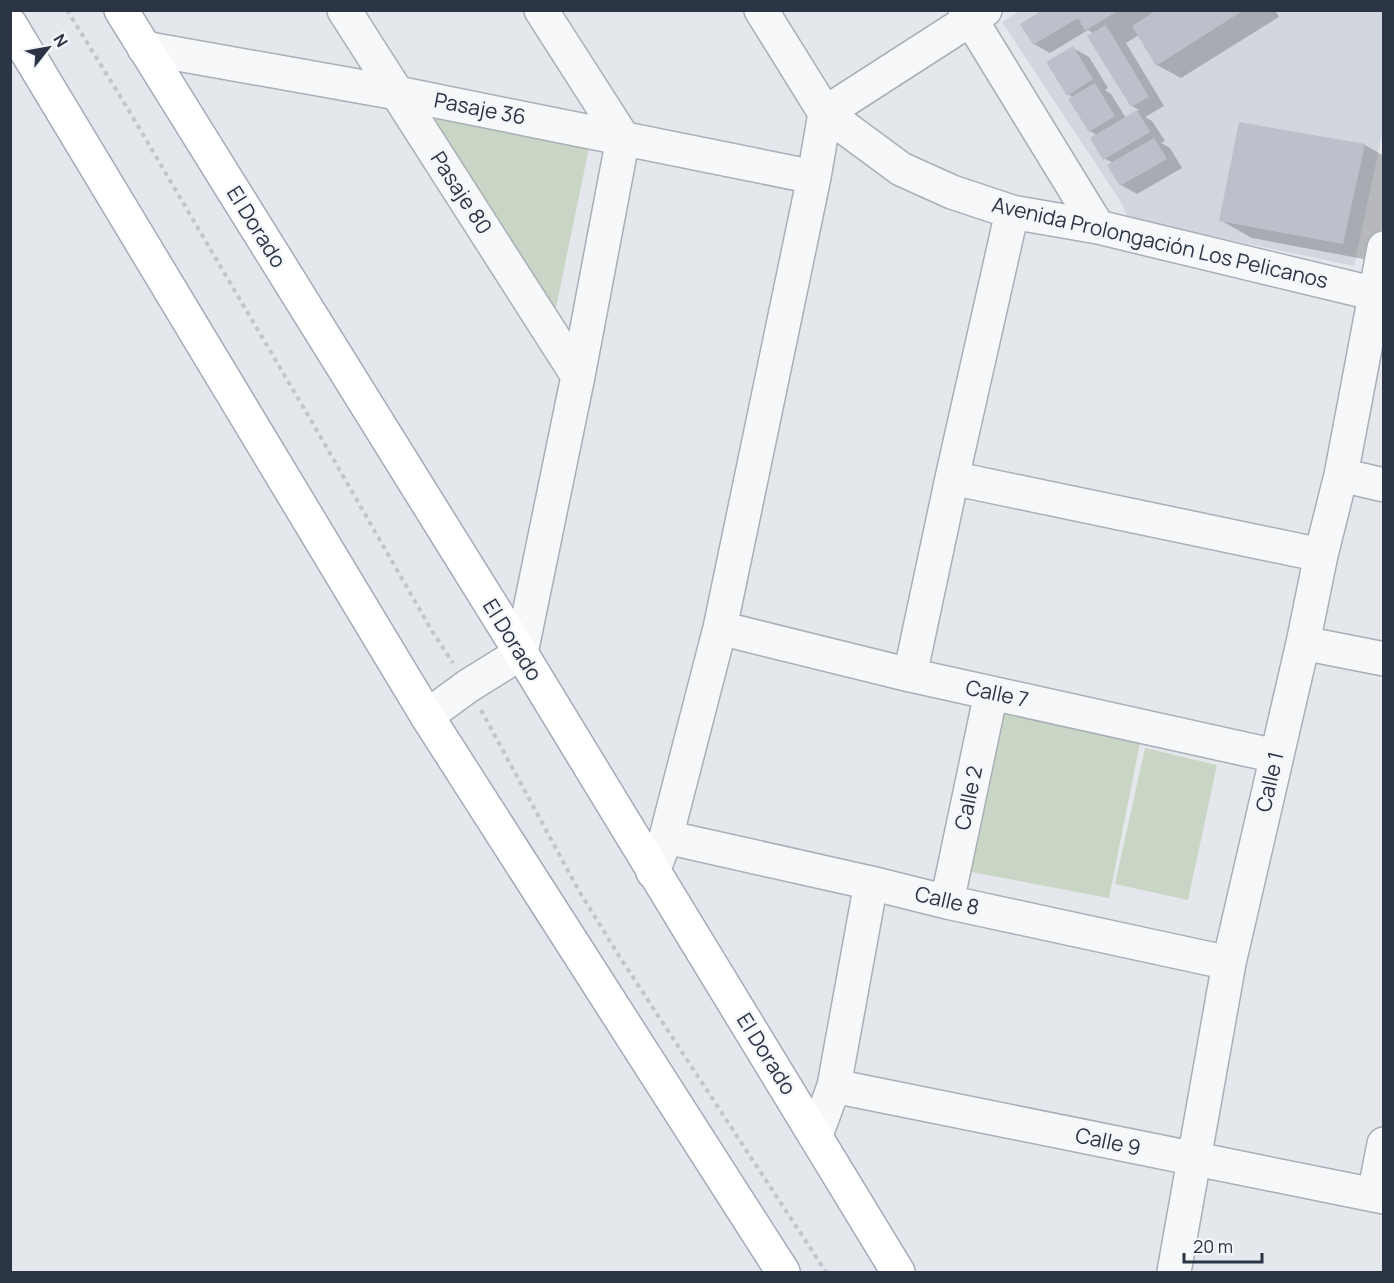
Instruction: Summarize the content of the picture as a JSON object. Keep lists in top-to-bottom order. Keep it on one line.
{"streets":{"main road":["El Dorado"],"street":["Pasaje 36","Pasaje 80","Avenida Prolongación Los Pelicanos","Calle 7","Calle 1","Calle 2","Calle 8","Calle 9"]},"crossings":[["Pasaje 36","Pasaje 80"],["Pasaje 36","El Dorado"],["Avenida Prolongación Los Pelicanos","Calle 1"],["Calle 7","Calle 1"],["Calle 7","Calle 2"],["Calle 1","Calle 8"],["Calle 1","Calle 9"],["Calle 2","Calle 8"]],"scale_bar":"20 m","north":"top right"}
